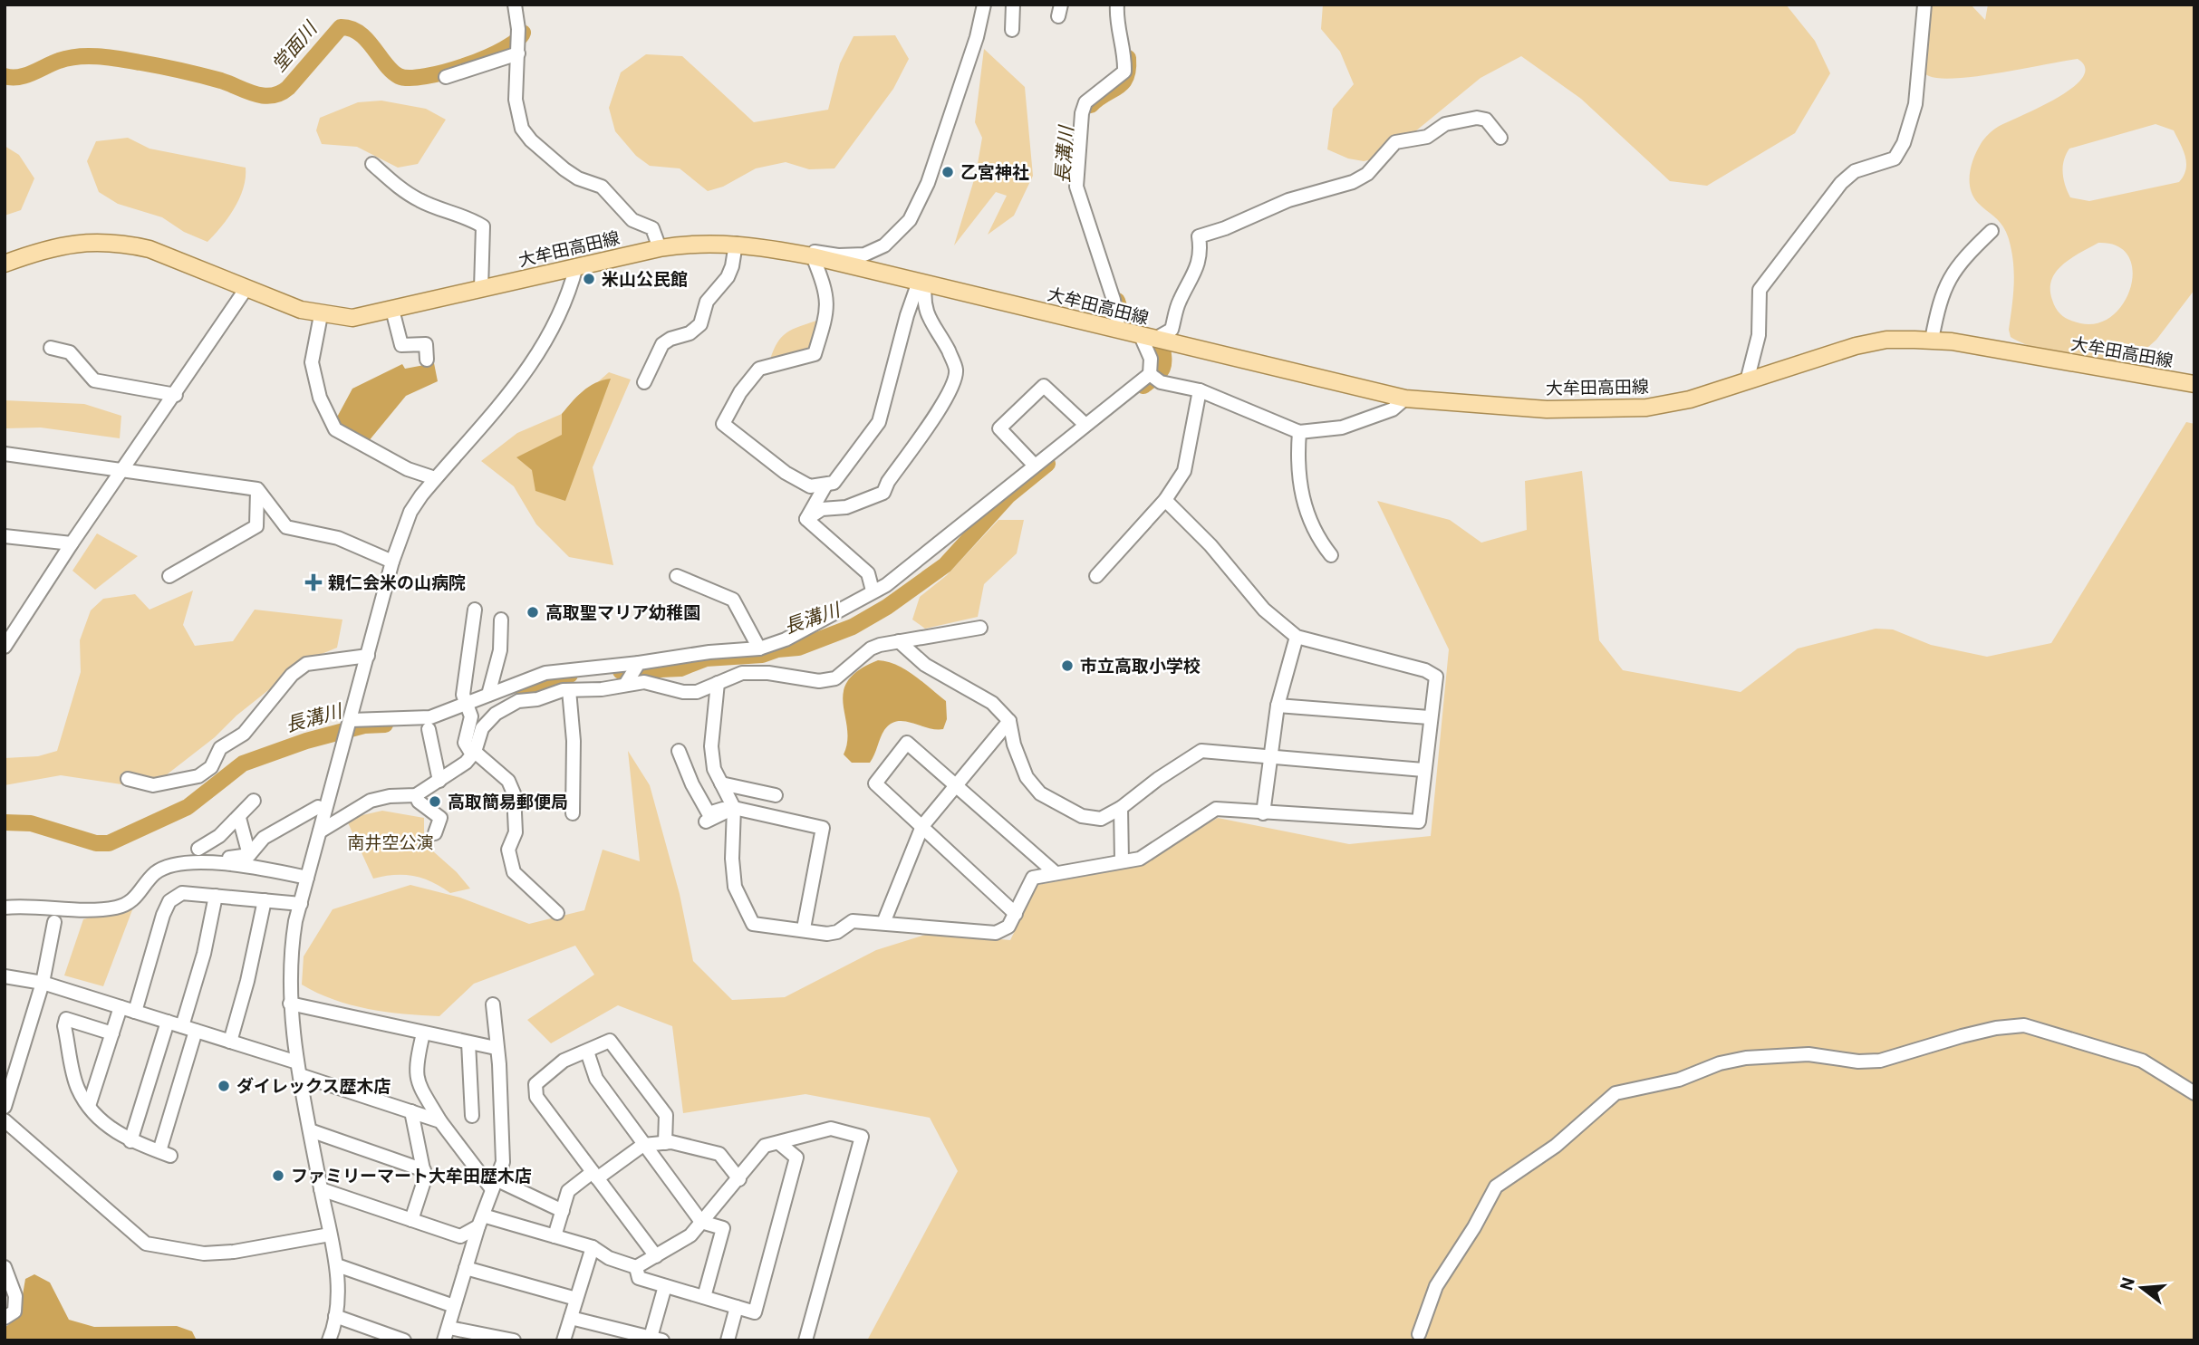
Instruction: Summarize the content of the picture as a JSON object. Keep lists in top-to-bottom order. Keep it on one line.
{"streets":{"main road":["大牟田高田線"]},"water":["堂面川","長溝川"],"parks":["南井空公演"],"places":{"other":["乙宮神社","米山公民館","高取聖マリア幼稚園","市立高取小学校","高取簡易郵便局","ダイレックス歴木店","ファミリーマート大牟田歴木店"],"health":["親仁会米の山病院"]},"north":"left"}
